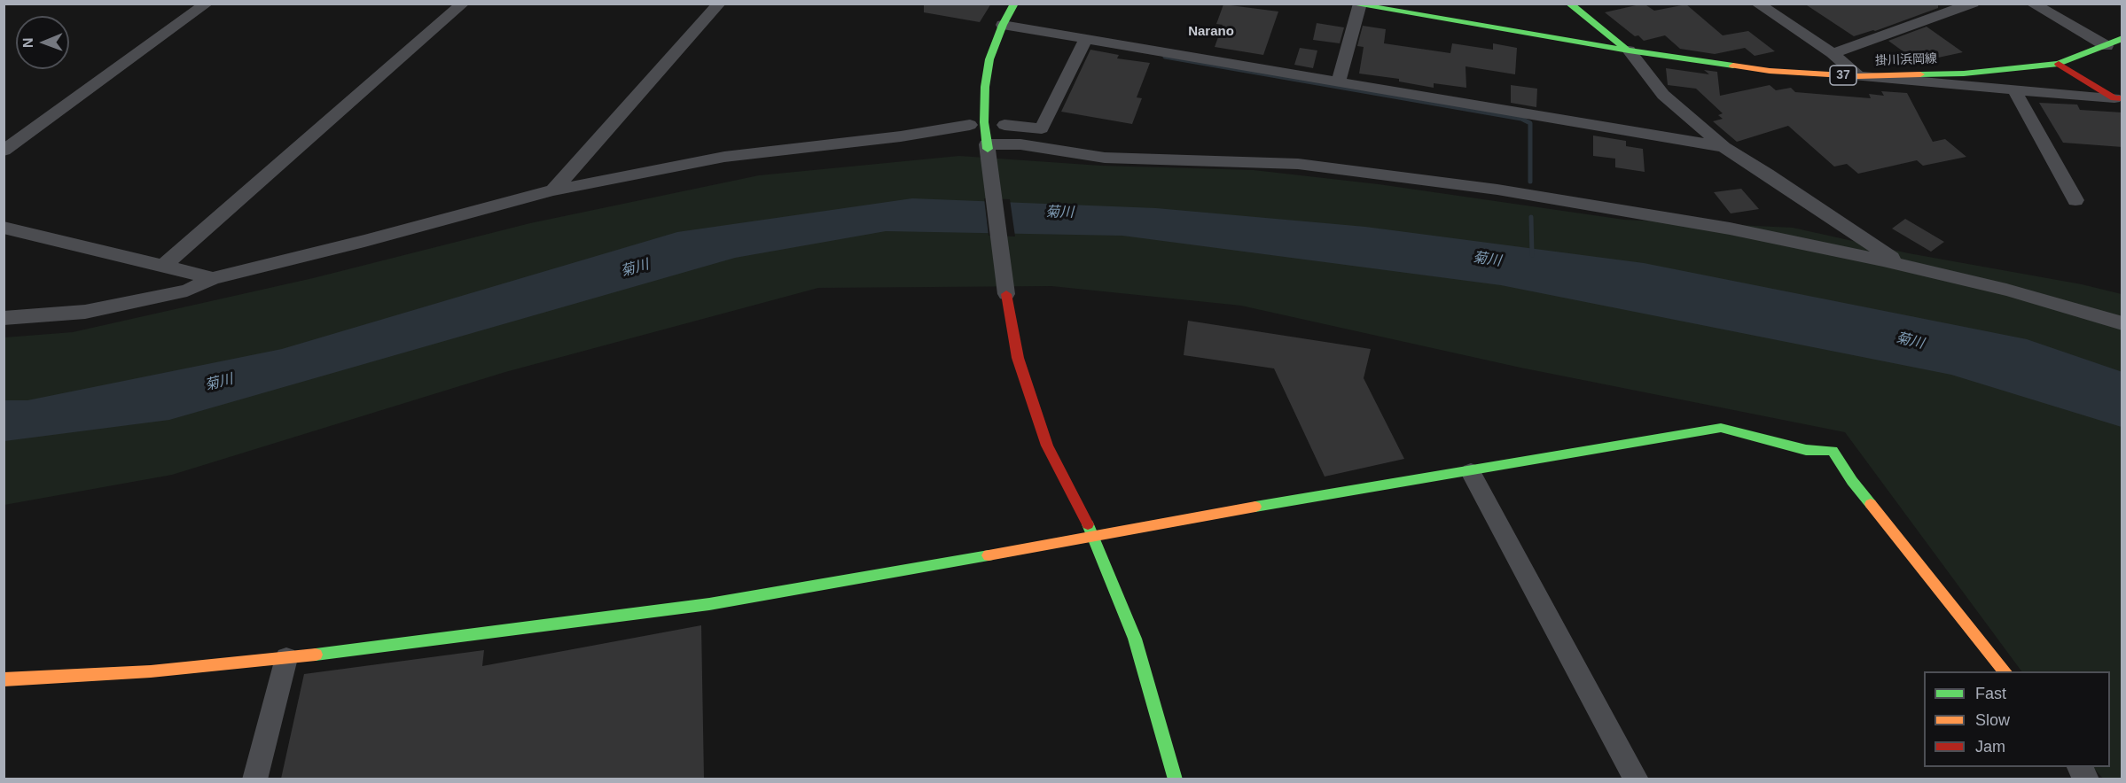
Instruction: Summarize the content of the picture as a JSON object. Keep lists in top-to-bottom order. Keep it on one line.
{"streets":{"street":["掛川浜岡線","37"]},"districts":["Narano"],"water":["菊川"],"legend":["Fast","Slow","Jam"],"north":"left"}
